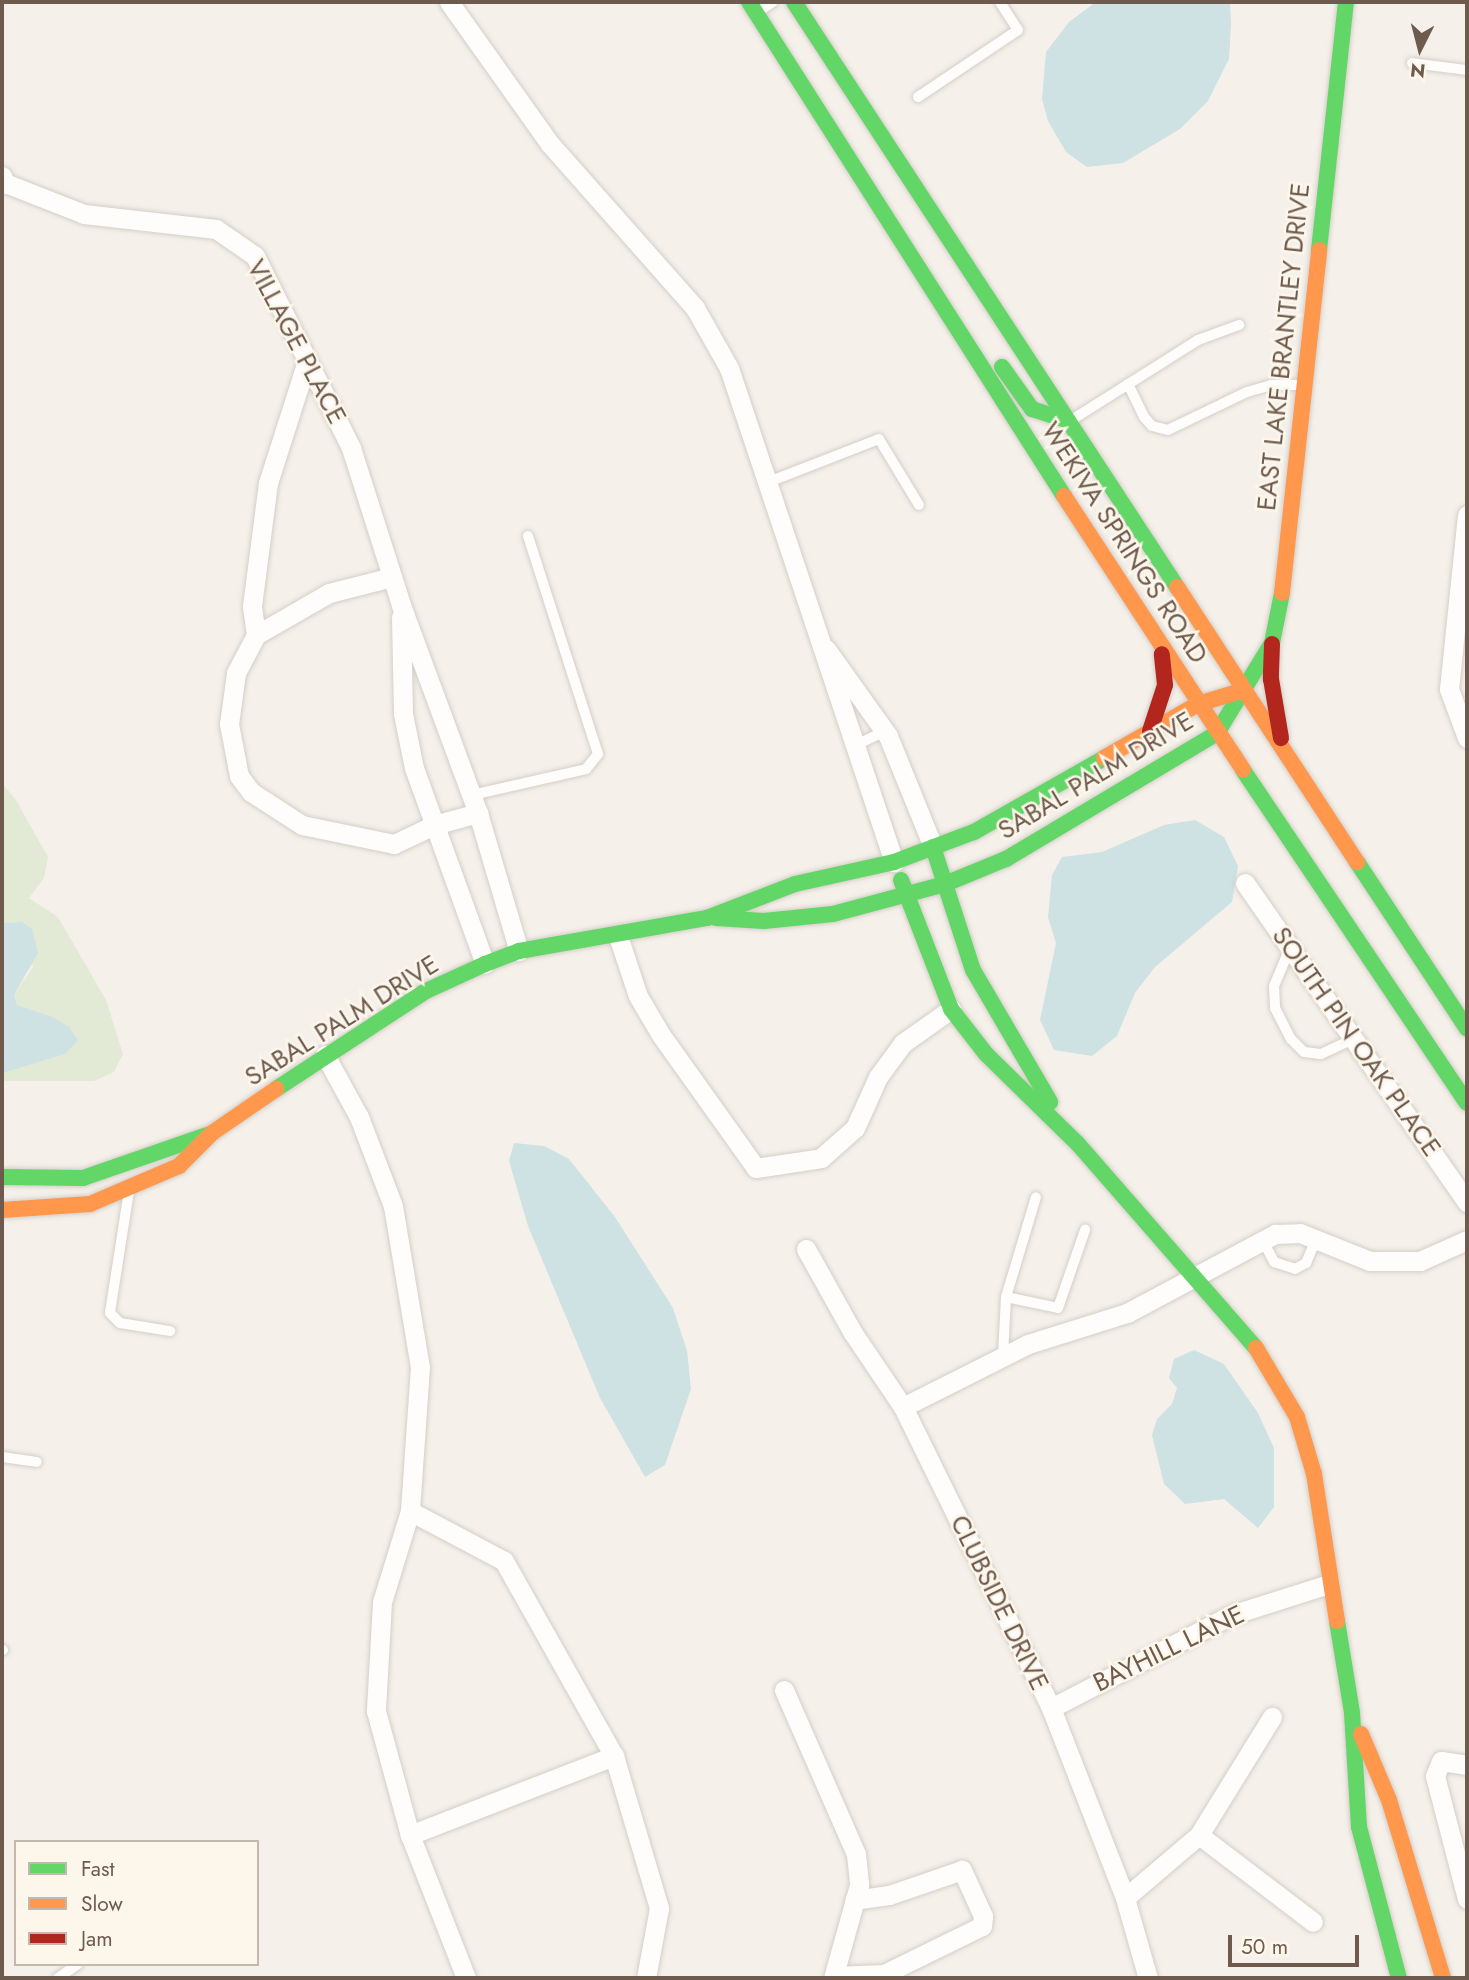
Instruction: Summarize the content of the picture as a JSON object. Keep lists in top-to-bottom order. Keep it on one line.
{"streets":{"street":["VILLAGE PLACE","EAST LAKE BRANTLEY DRIVE","WEKIVA SPRINGS ROAD","SABAL PALM DRIVE","SOUTH PIN OAK PLACE","CLUBSIDE DRIVE","BAYHILL LANE"]},"crossings":[["VILLAGE PLACE","SABAL PALM DRIVE"],["EAST LAKE BRANTLEY DRIVE","WEKIVA SPRINGS ROAD"],["EAST LAKE BRANTLEY DRIVE","SABAL PALM DRIVE"],["WEKIVA SPRINGS ROAD","SABAL PALM DRIVE"],["CLUBSIDE DRIVE","BAYHILL LANE"]],"legend":["Fast","Slow","Jam"],"scale_bar":"50 m","north":"bottom"}
